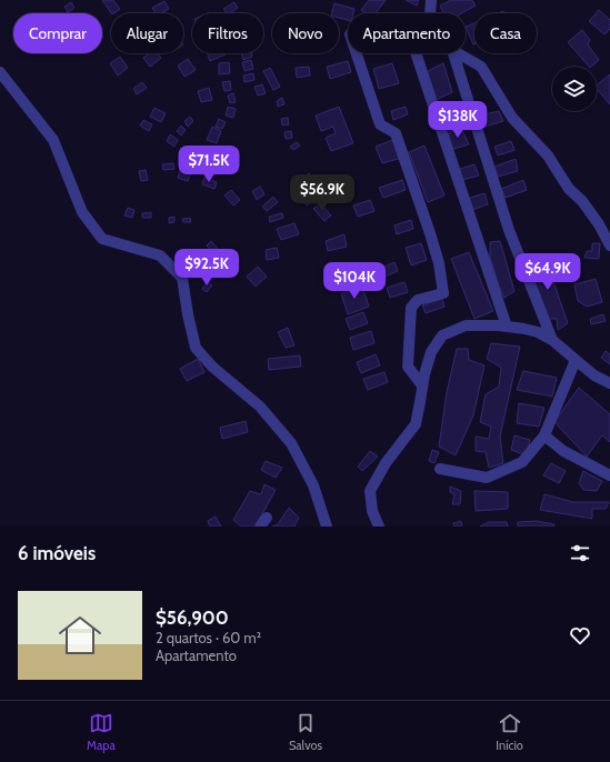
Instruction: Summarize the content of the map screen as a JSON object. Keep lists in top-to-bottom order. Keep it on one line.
{"page":{"chip":["Comprar","Alugar","Filtros","Novo","Apartamento","Casa"],"price":["$138K","$71.5K","$56.9K","$92.5K","$64.9K","$104K"],"heading":"6 imóveis","list":[{"name":"$56,900","note":"2 quartos · 60 m² · Apartamento"}],"tabs":["Mapa","Salvos","Início"]}}
